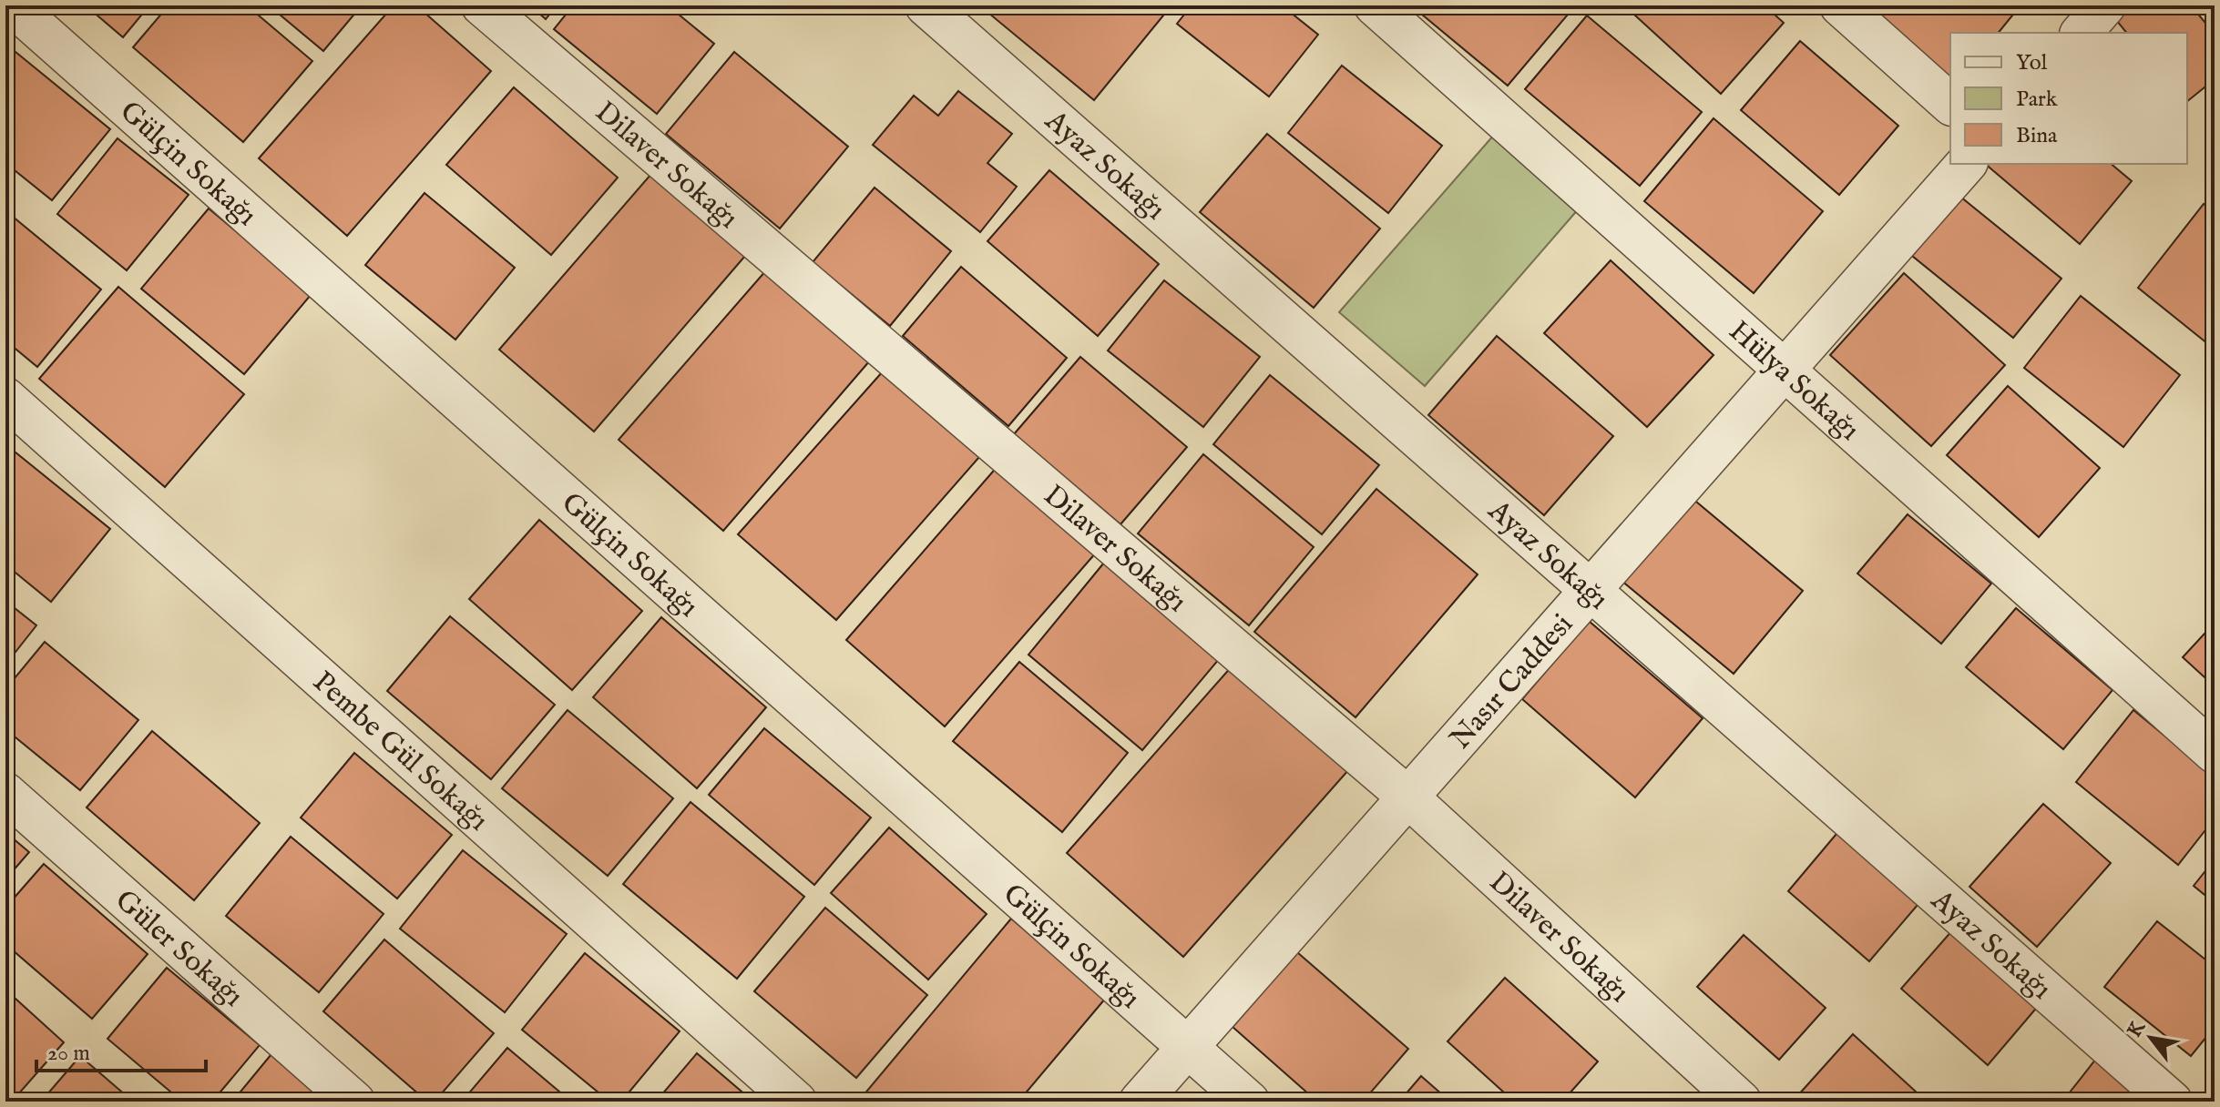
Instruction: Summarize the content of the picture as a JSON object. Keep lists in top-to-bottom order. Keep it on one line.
{"streets":{"street":["Gülçin Sokağı","Ayaz Sokağı","Dilaver Sokağı","Hülya Sokağı","Nasır Caddesi","Pembe Gül Sokağı","Güler Sokağı"]},"crossings":[["Gülçin Sokağı","Nasır Caddesi"],["Ayaz Sokağı","Nasır Caddesi"],["Dilaver Sokağı","Nasır Caddesi"],["Hülya Sokağı","Nasır Caddesi"]],"legend":["Yol","Park","Bina"],"scale_bar":"20 m","north":"top left"}
